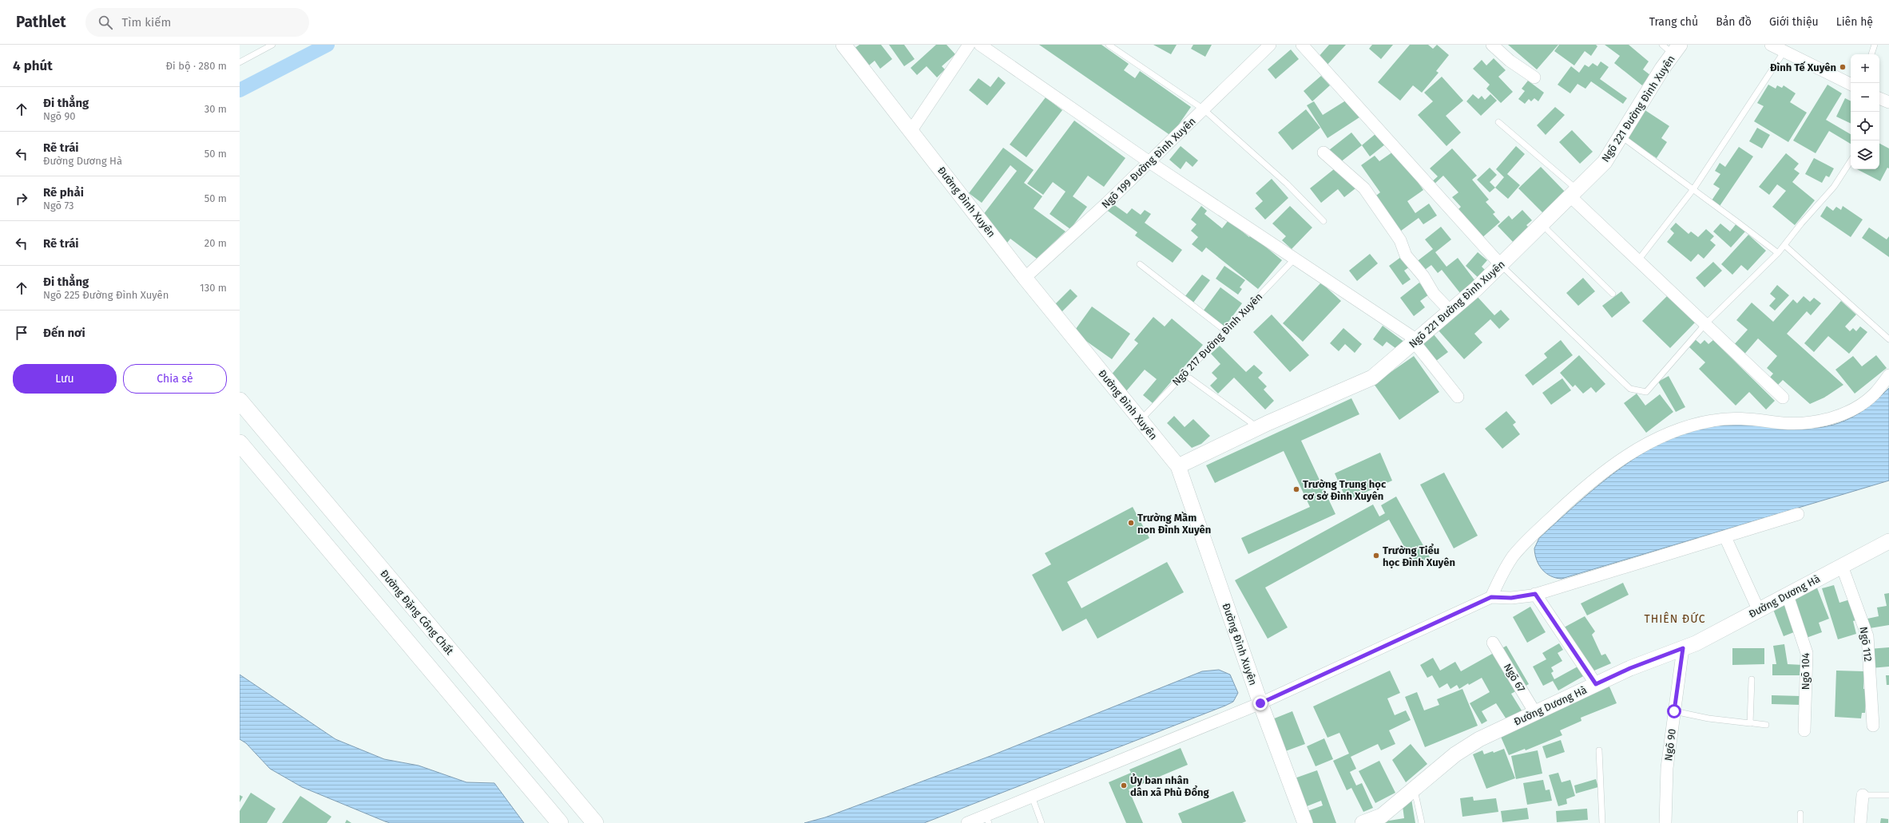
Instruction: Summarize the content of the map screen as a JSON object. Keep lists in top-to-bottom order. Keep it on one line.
{"streets":{"main road":["Đường Đặng Công Chất"],"street":["Ngõ 221 Đường Đình Xuyên","Ngõ 199 Đường Đình Xuyên","Đường Đình Xuyên","Đường Dương Hà","Ngõ 112","Ngõ 104","Ngõ 67","Ngõ 90"],"lane":["Ngõ 217 Đường Đình Xuyên"]},"crossings":[["Ngõ 221 Đường Đình Xuyên","Đường Đình Xuyên"],["Ngõ 199 Đường Đình Xuyên","Đường Đình Xuyên"],["Đường Đình Xuyên","Ngõ 217 Đường Đình Xuyên"],["Đường Dương Hà","Ngõ 112"],["Đường Dương Hà","Ngõ 104"],["Đường Dương Hà","Ngõ 67"],["Đường Dương Hà","Ngõ 90"]],"districts":["THIÊN ĐỨC"],"places":["Đình Tế Xuyên","Trường Trung học cơ sở Đình Xuyên","Trường Mầm non Đình Xuyên","Trường Tiểu học Đình Xuyên","Ủy ban nhân dân xã Phù Đổng"],"page":{"header":"Pathlet","search":"Tìm kiếm","nav":["Trang chủ","Bản đồ","Giới thiệu","Liên hệ"],"heading":["4 phút","Đi bộ · 280 m"],"map_buttons":["+","−"],"list":[["Đi thẳng","Ngõ 90","30 m"],["Rẽ trái","Đường Dương Hà","50 m"],["Rẽ phải","Ngõ 73","50 m"],["Rẽ trái","20 m"],["Đi thẳng","Ngõ 225 Đường Đình Xuyên","130 m"],"Đến nơi"],"buttons":["Lưu","Chia sẻ"]}}
